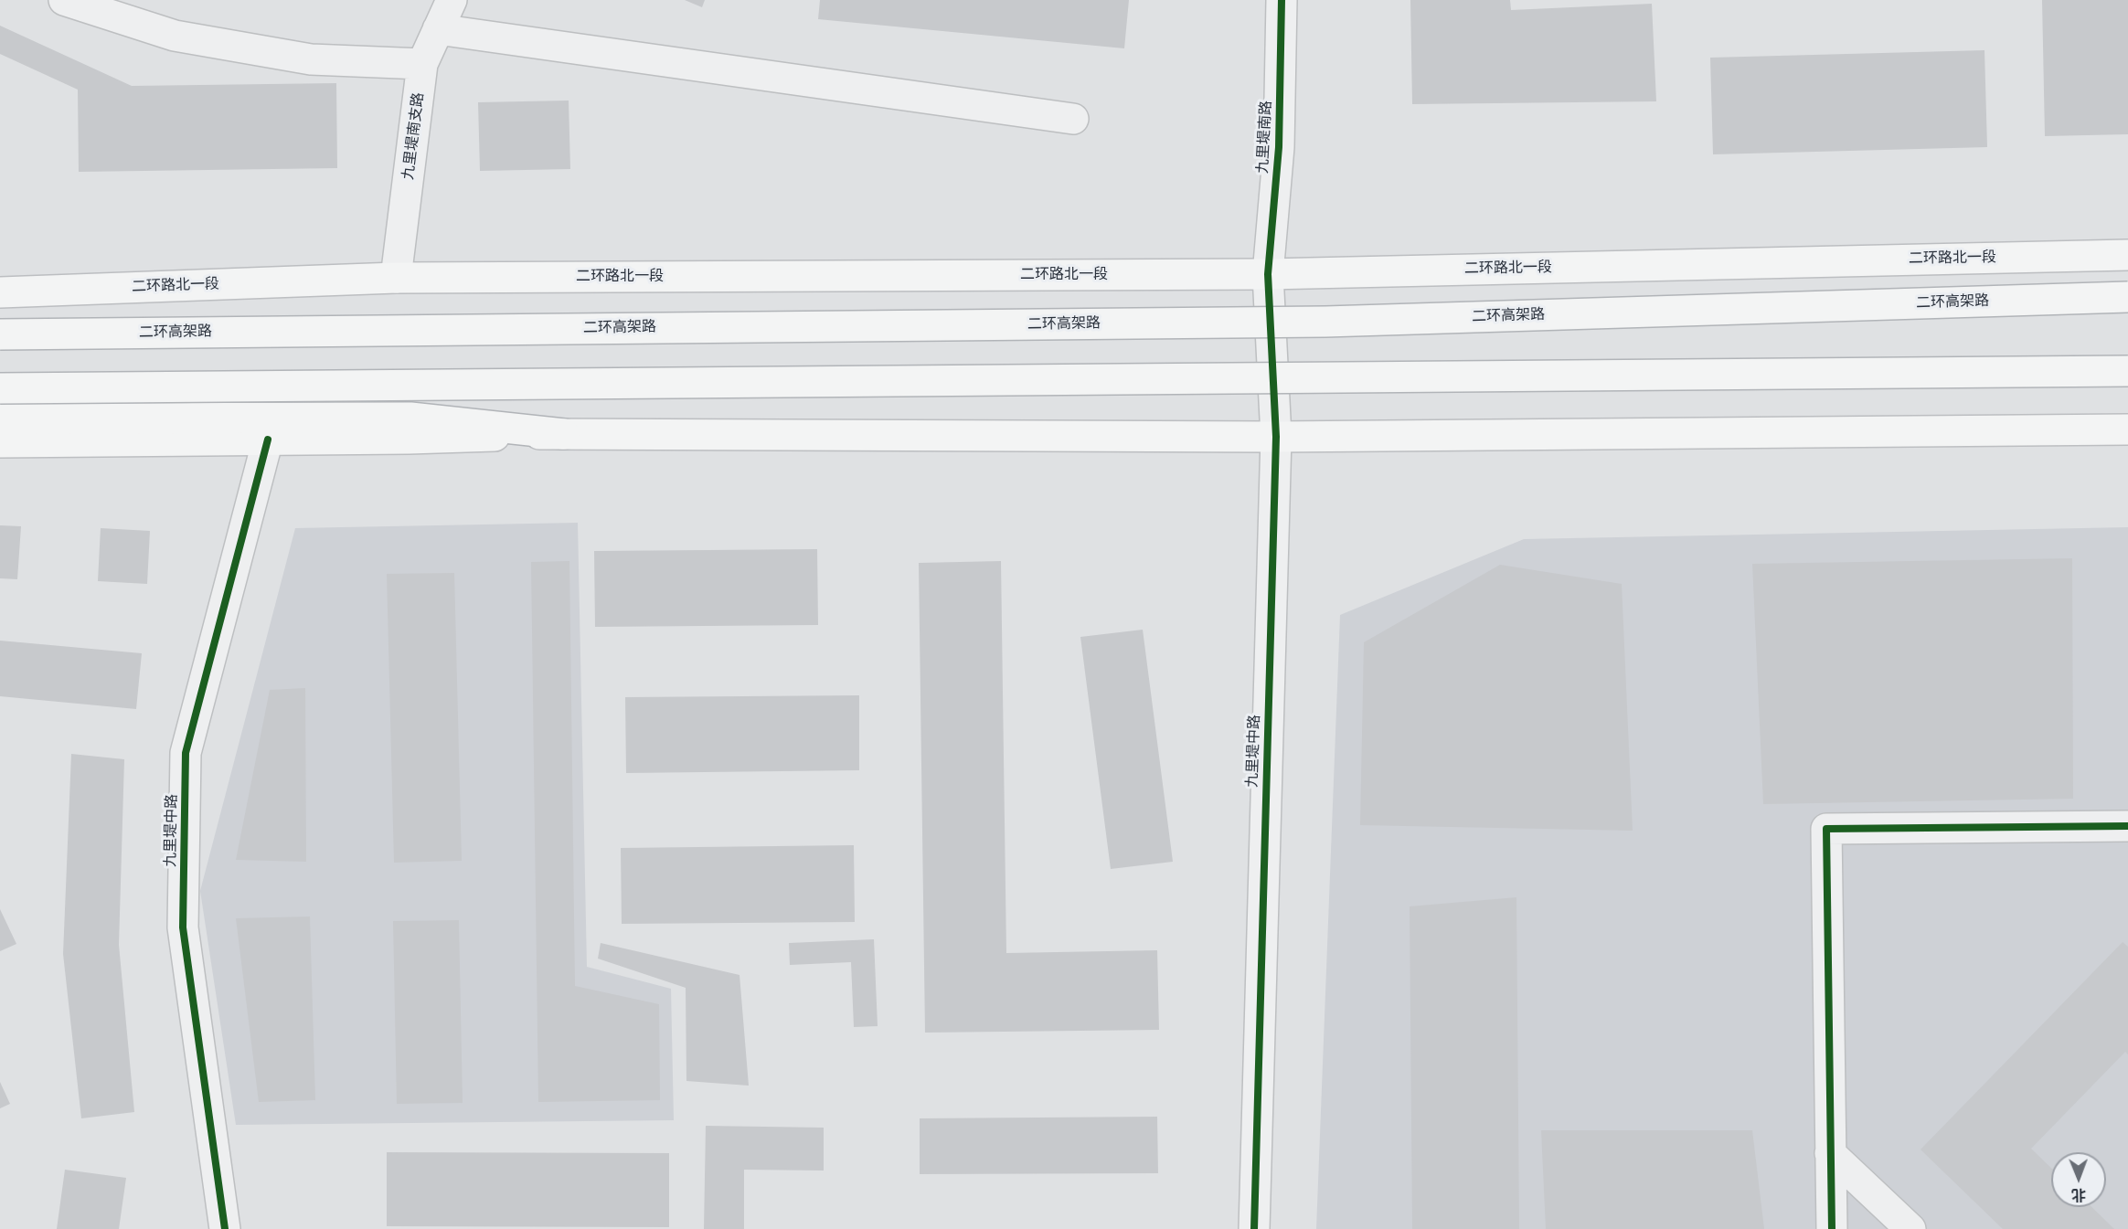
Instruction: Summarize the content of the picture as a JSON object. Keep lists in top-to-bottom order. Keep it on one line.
{"streets":{"main road":["二环路北一段","二环高架路"],"street":["九里堤南支路","九里堤南路","九里堤中路"]},"crossings":[["九里堤南支路","二环路北一段"],["九里堤南路","二环路北一段"],["九里堤南路","九里堤中路"],["二环路北一段","九里堤中路"]],"north":"bottom"}
